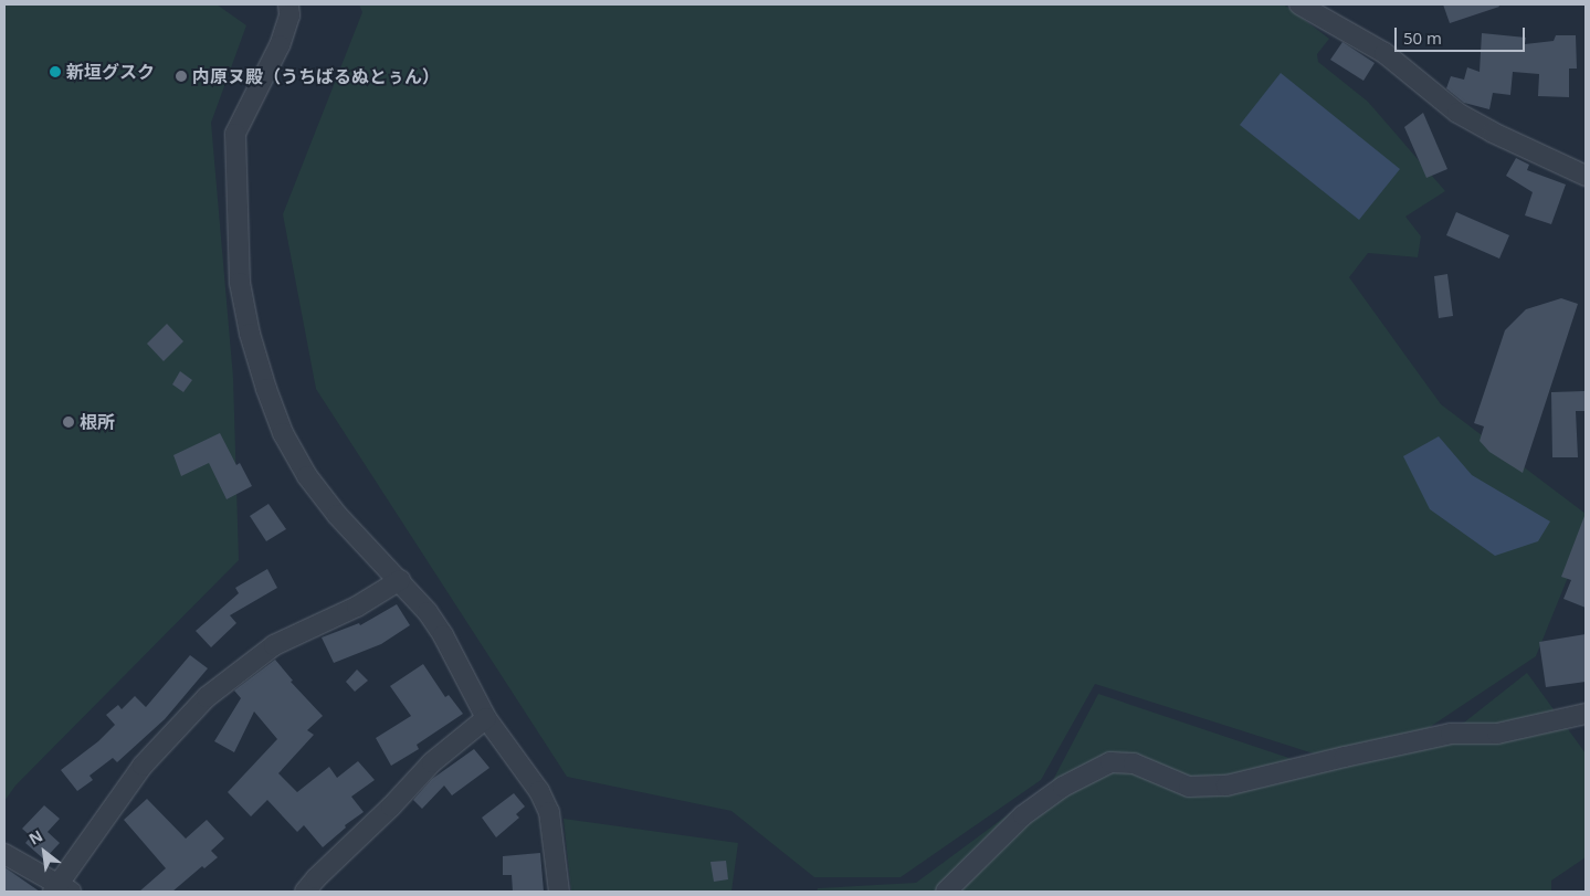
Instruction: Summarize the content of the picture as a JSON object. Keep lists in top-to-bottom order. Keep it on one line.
{"places":["新垣グスク","内原ヌ殿（うちばるぬとぅん）","根所"],"scale_bar":"50 m","north":"top left"}
